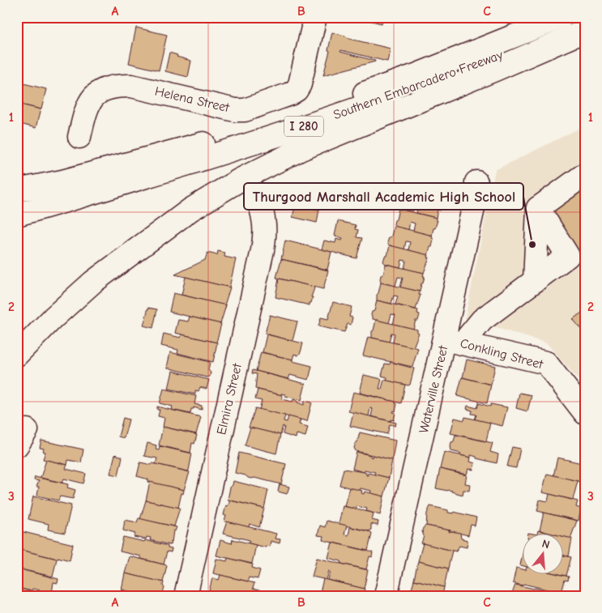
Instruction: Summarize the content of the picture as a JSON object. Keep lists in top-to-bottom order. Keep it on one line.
{"streets":{"main road":["Southern Embarcadero Freeway","Helena Street","I 280","Conkling Street","Waterville Street","Elmira Street"]},"crossings":[["Conkling Street","Waterville Street"]],"places":["Thurgood Marshall Academic High School"],"north":"top","grid":{"columns":["A","B","C"],"rows":["1","2","3"]}}
